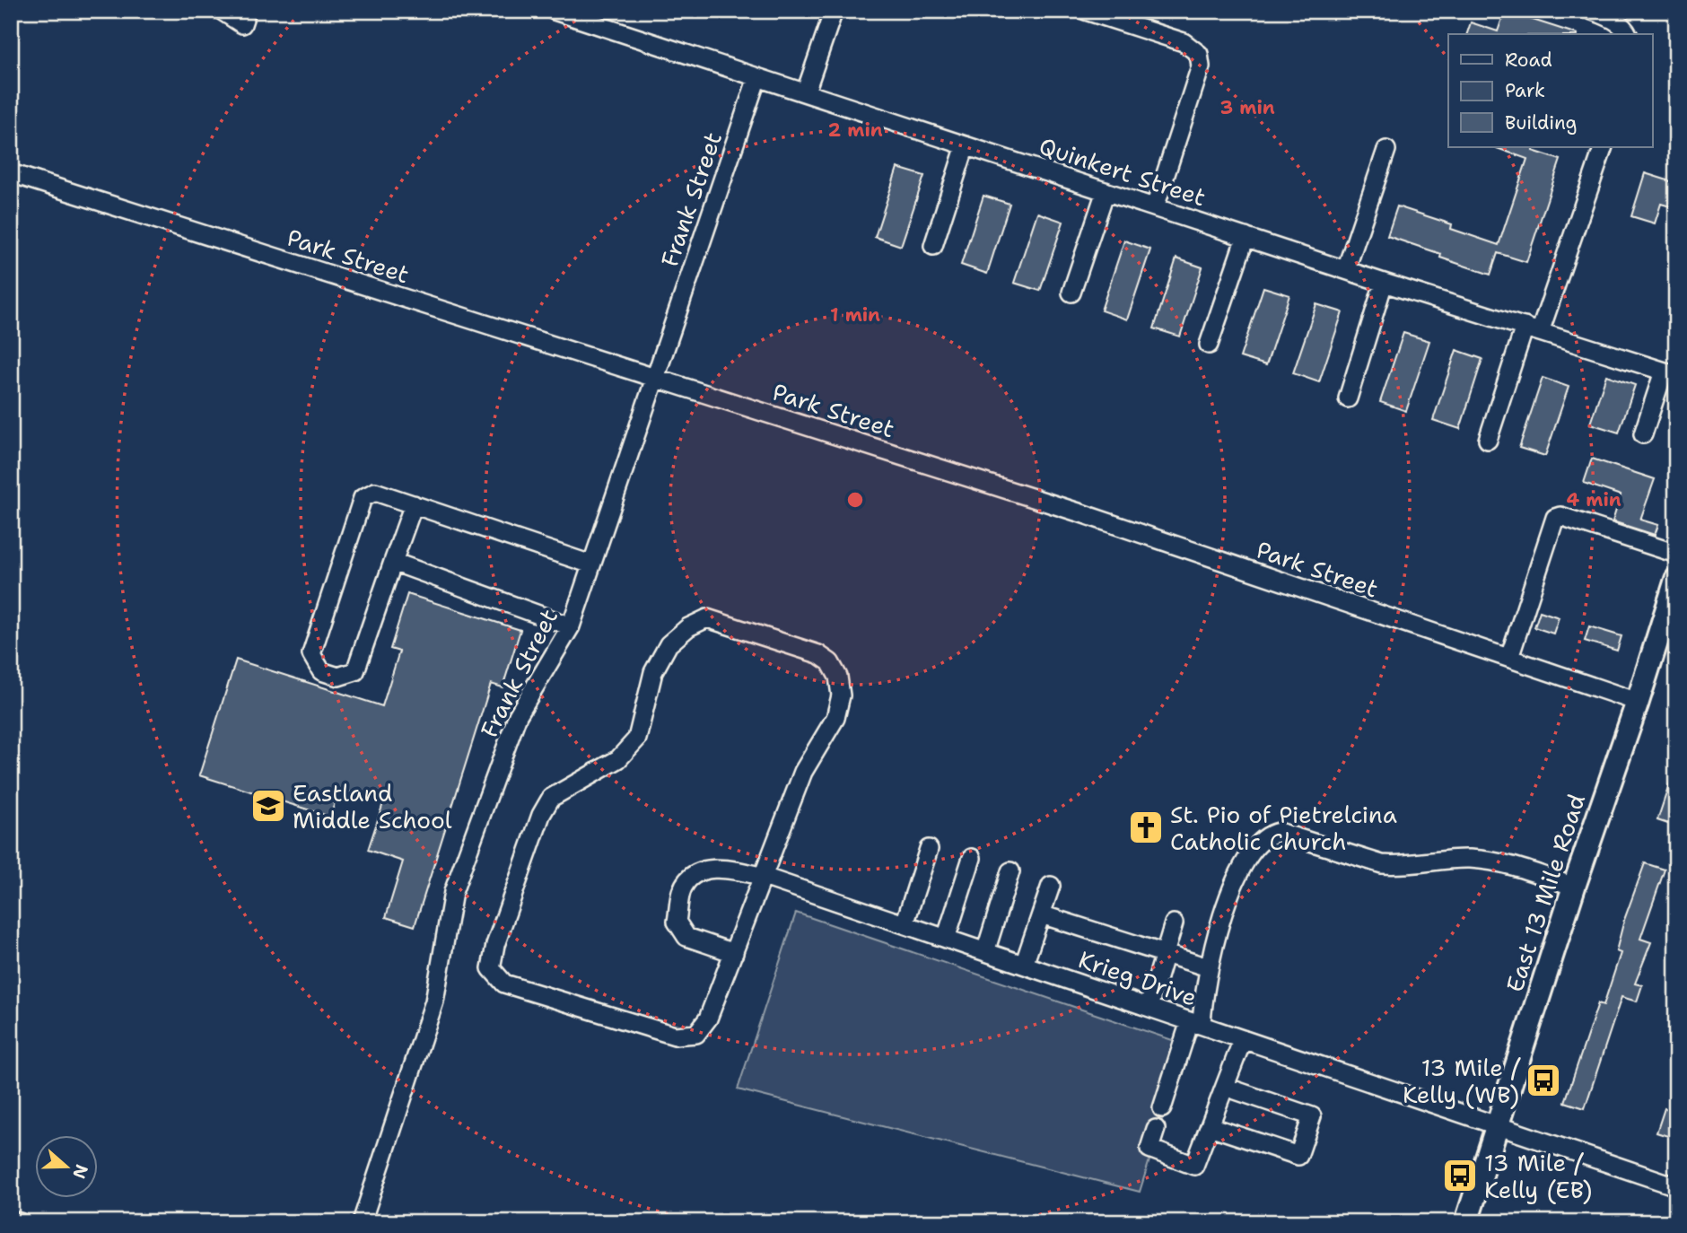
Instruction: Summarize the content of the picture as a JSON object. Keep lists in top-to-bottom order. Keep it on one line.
{"streets":{"main road":["East 13 Mile Road"],"street":["Quinkert Street","Frank Street","Park Street","Krieg Drive"]},"crossings":[["Quinkert Street","Frank Street"],["Frank Street","Park Street"],["Park Street","East 13 Mile Road"],["East 13 Mile Road","Krieg Drive"]],"places":{"school or university":["Eastland Middle School"],"church":["St. Pio of Pietrelcina Catholic Church"],"bus stop":["13 Mile / Kelly (WB)","13 Mile / Kelly (EB)"]},"legend":["Road","Park","Building"],"north":"right","rings":["3 min","2 min","1 min","4 min"]}
